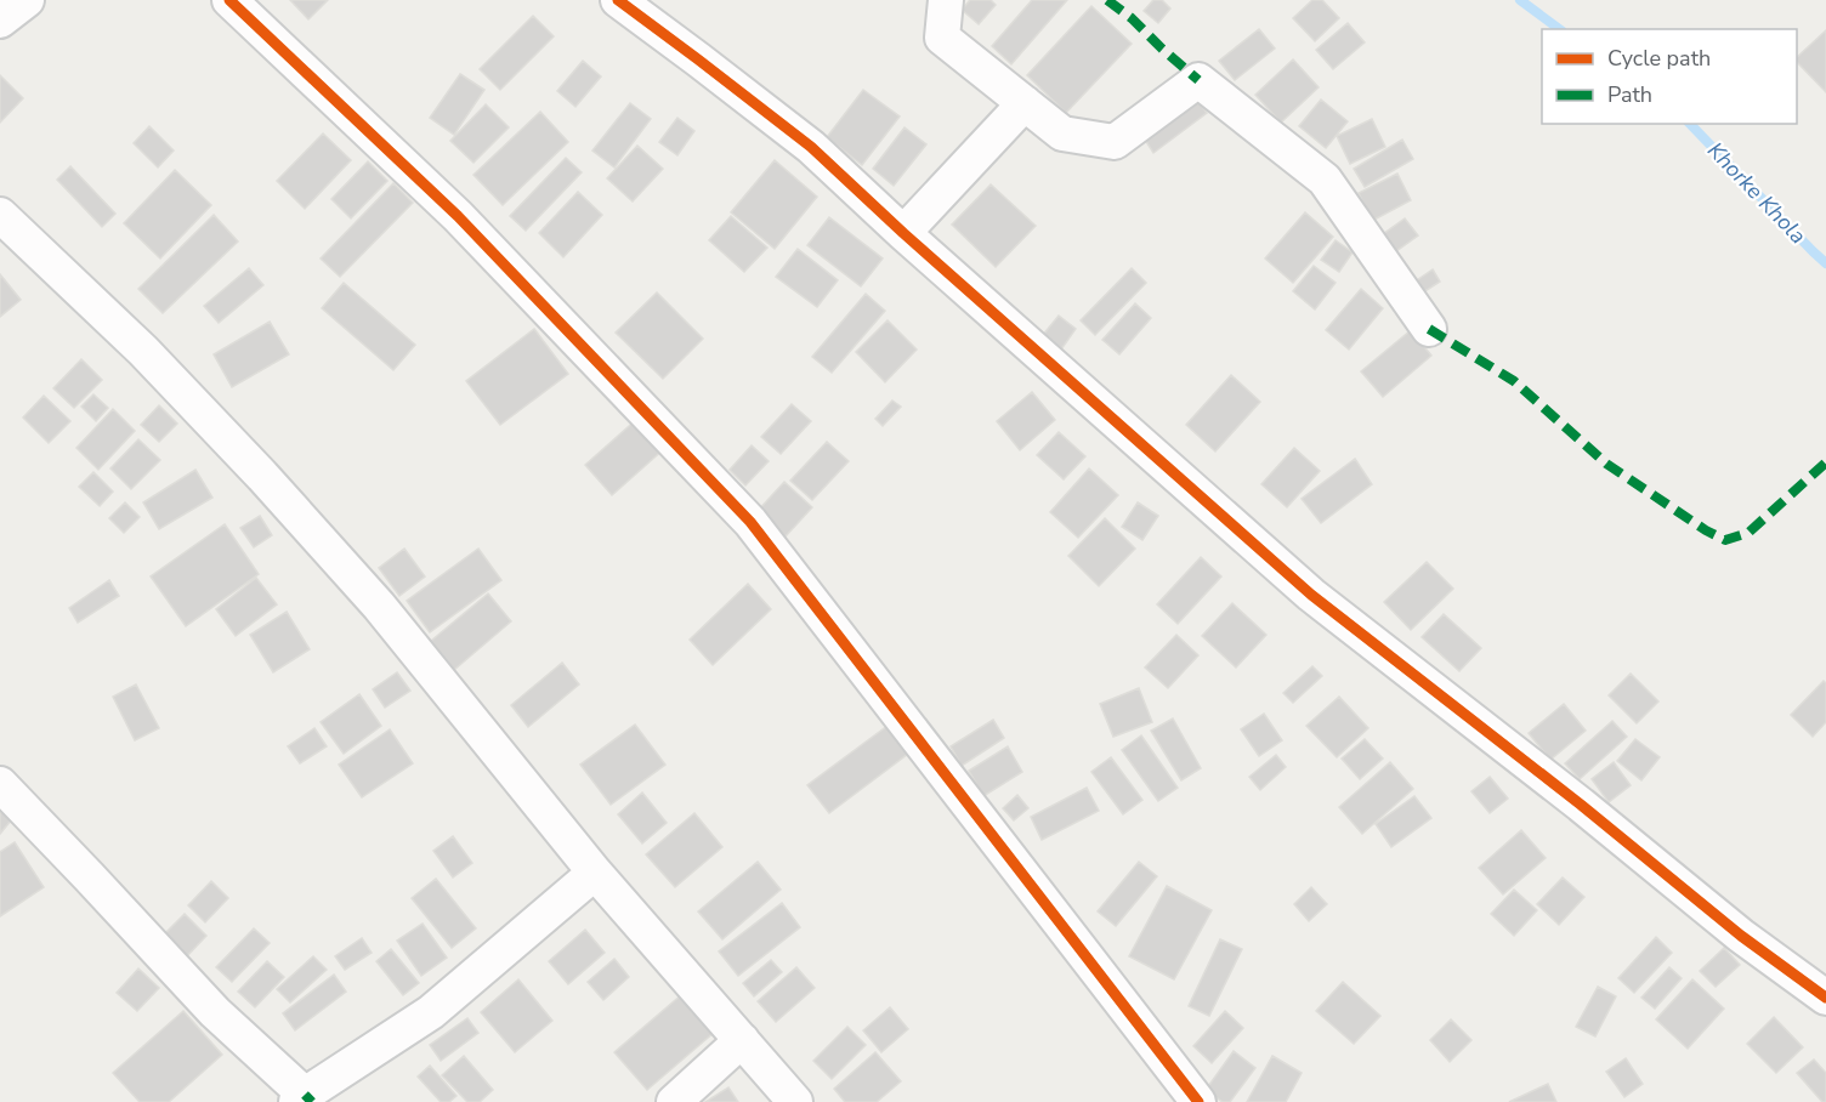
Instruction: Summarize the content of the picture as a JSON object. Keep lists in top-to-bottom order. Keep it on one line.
{"water":["Khorke Khola"],"legend":["Cycle path","Path"]}
